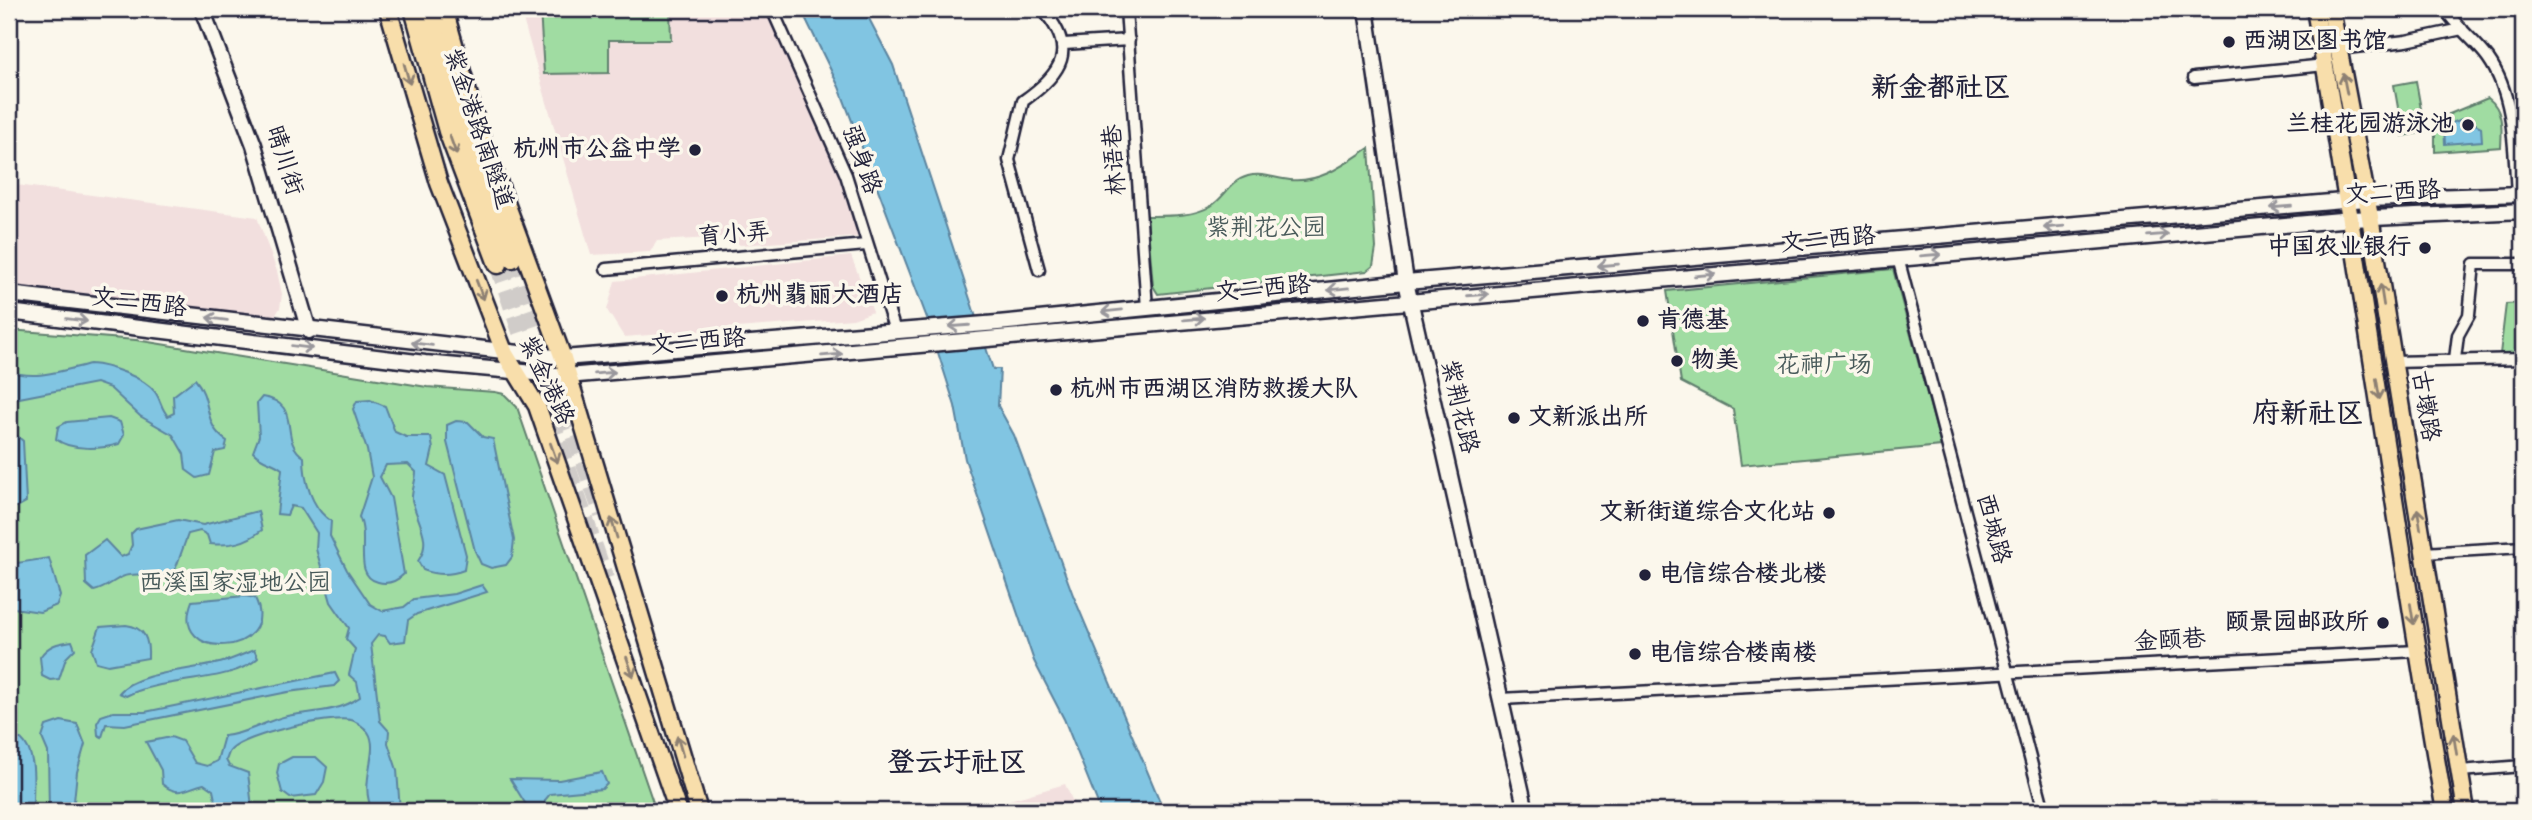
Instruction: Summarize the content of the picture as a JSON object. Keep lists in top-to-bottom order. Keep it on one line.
{"streets":{"highway":["紫金港路南隧道"],"main road":["晴川街","文二西路","紫金港路","古墩路","紫荆花路"],"street":["强身路","林语巷","育小弄","西城路","金颐巷"]},"crossings":[["强身路","文二西路"],["强身路","育小弄"],["林语巷","文二西路"],["晴川街","文二西路"],["文二西路","紫金港路"],["文二西路","古墩路"],["文二西路","紫荆花路"],["文二西路","西城路"],["古墩路","金颐巷"],["紫荆花路","金颐巷"],["西城路","金颐巷"]],"districts":["新金都社区","府新社区","登云圩社区"],"parks":["紫荆花公园","花神广场","西溪国家湿地公园"],"places":["西湖区图书馆","兰桂花园游泳池","杭州市公益中学","中国农业银行","杭州翡丽大酒店","肯德基","物美","杭州市西湖区消防救援大队","文新派出所","文新街道综合文化站","电信综合楼北楼","颐景园邮政所","电信综合楼南楼"]}
